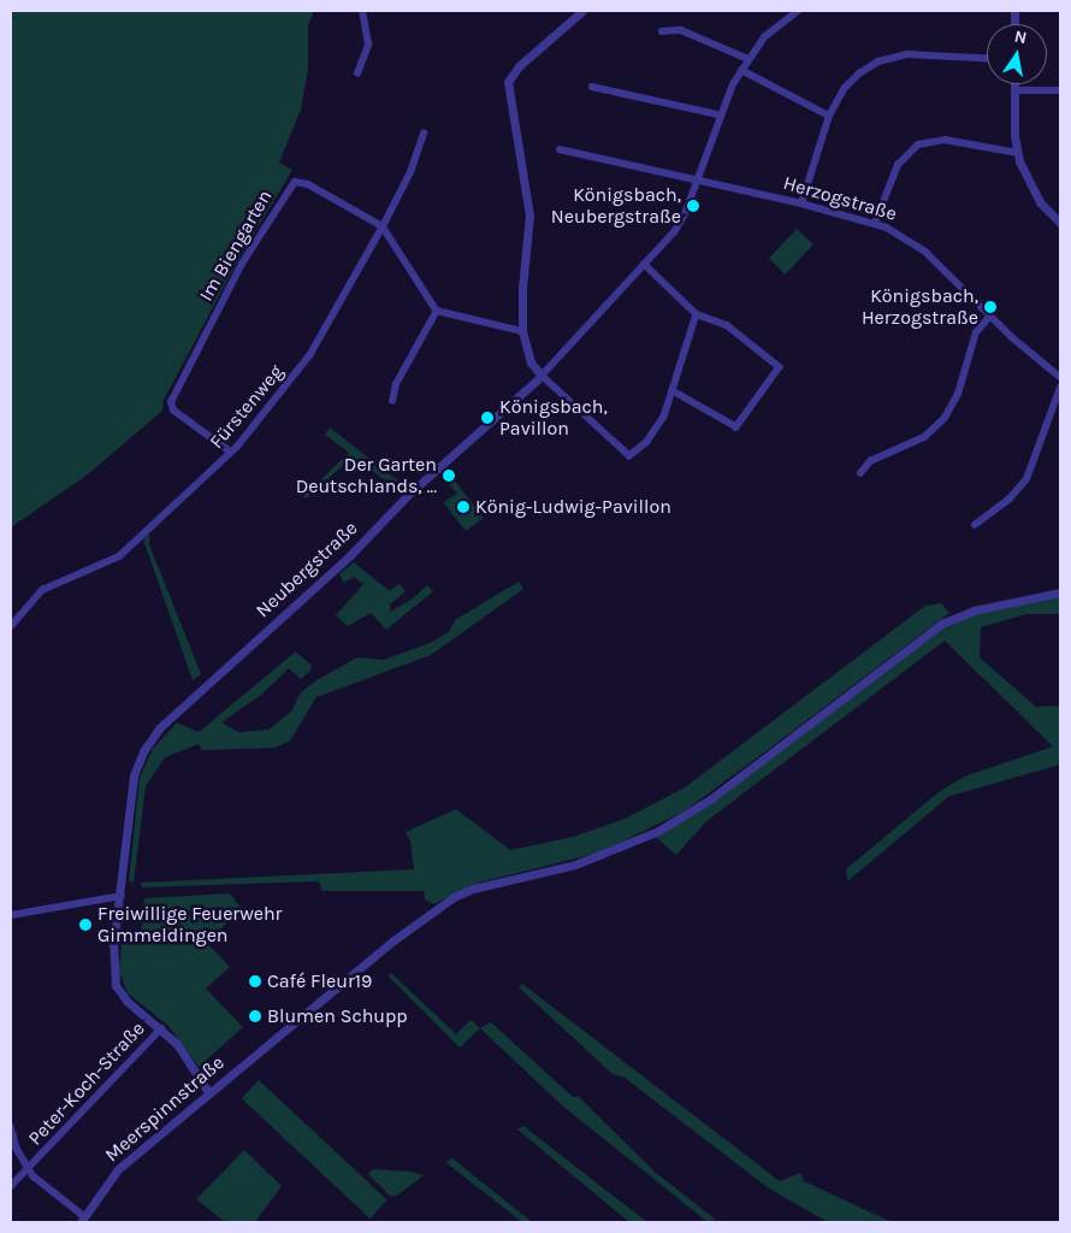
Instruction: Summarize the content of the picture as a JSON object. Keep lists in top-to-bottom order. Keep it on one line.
{"streets":{"street":["Herzogstraße","Im Biengarten","Fürstenweg","Neubergstraße","Peter-Koch-Straße","Meerspinnstraße"]},"crossings":[["Herzogstraße","Neubergstraße"],["Im Biengarten","Fürstenweg"],["Neubergstraße","Peter-Koch-Straße"],["Neubergstraße","Meerspinnstraße"]],"places":["Königsbach, Neubergstraße","Königsbach, Herzogstraße","Königsbach, Pavillon","Der Garten Deutschlands, ...","König-Ludwig-Pavillon","Freiwillige Feuerwehr Gimmeldingen","Café Fleur19","Blumen Schupp"],"north":"top"}
